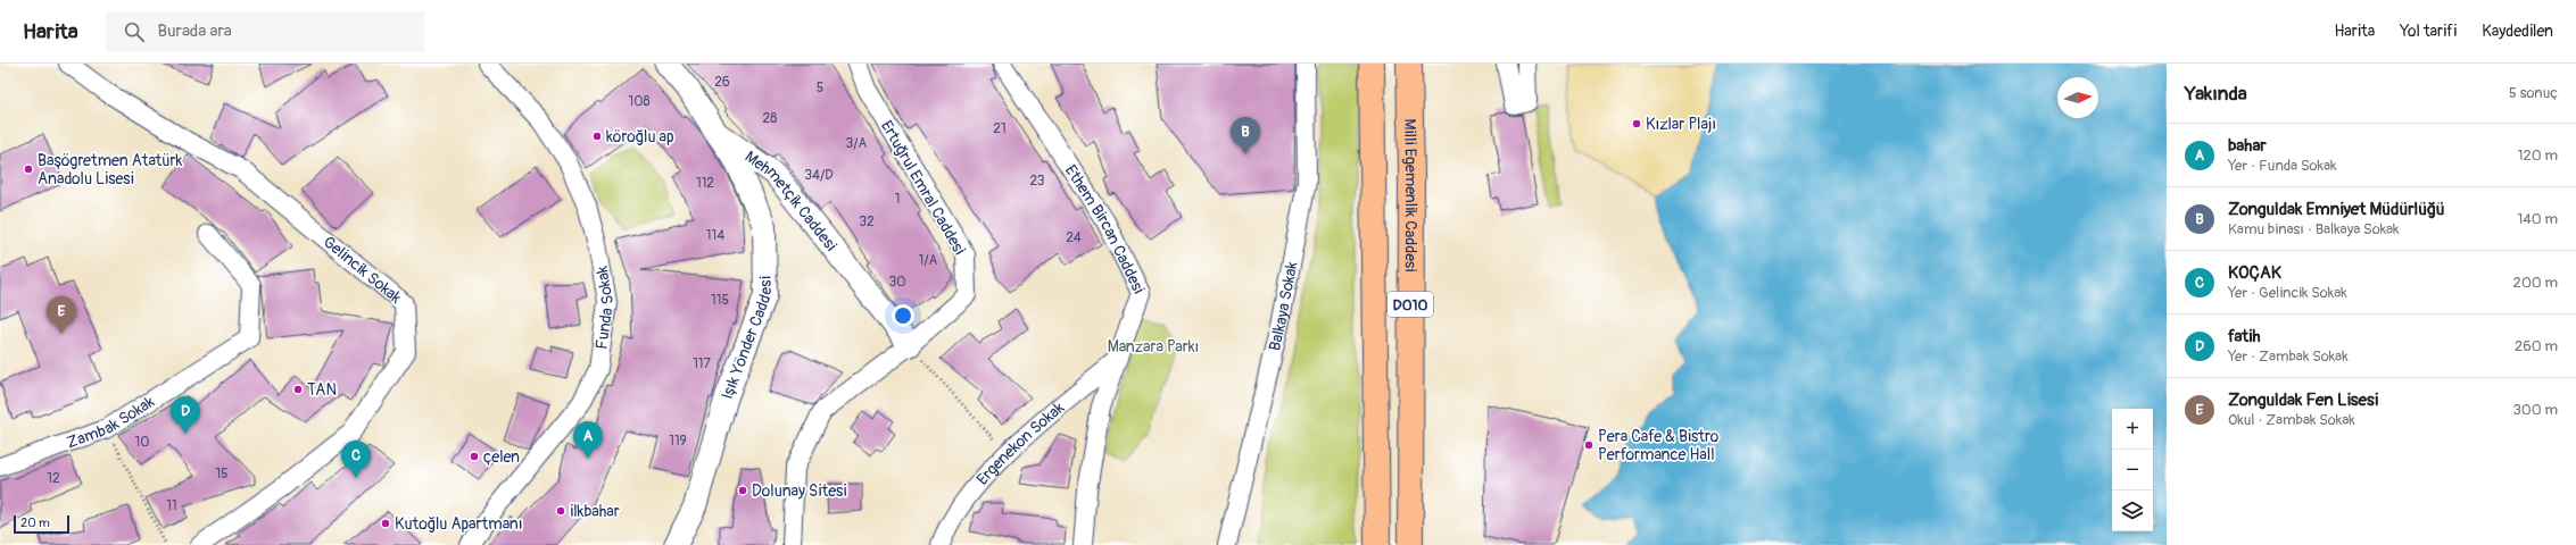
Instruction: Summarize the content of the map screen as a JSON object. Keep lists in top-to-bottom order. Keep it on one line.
{"streets":{"highway":["Milli Egemenlik Caddesi","D010"],"street":["Ertuğrul Emral Caddesi","Mehmetçik Caddesi","Ethem Bircan Caddesi","Gelincik Sokak","Balkaya Sokak","Funda Sokak","Işık Yönder Caddesi","Zambak Sokak","Ergenekon Sokak"]},"crossings":[["Ertuğrul Emral Caddesi","Mehmetçik Caddesi"],["Mehmetçik Caddesi","Işık Yönder Caddesi"],["Ethem Bircan Caddesi","Ergenekon Sokak"]],"parks":["Manzara Parkı"],"places":["Kızlar Plajı","köroğlu ap","Başögretmen Atatürk Anadolu Lisesi","TAN","Pera Cafe & Bistro Performance Hall","çelen","Dolunay Sitesi","ilkbahar","Kutoğlu Apartmanı"],"house_numbers":["26","5","108","28","21","3/A","34/D","23","112","1","32","114","24","1/A","30","115","117","119","10","15","12","11"],"scale_bar":"20 m","north":"right","page":{"header":"Harita","search":"Burada ara","nav":["Harita","Yol tarifi","Kaydedilen"],"heading":["Yakında","5 sonuç"],"pins":["B","E","D","A","C"],"list":[{"mark":"A","name":"bahar","note":"Yer · Funda Sokak","value":"120 m"},{"mark":"B","name":"Zonguldak Emniyet Müdürlüğü","note":"Kamu binası · Balkaya Sokak","value":"140 m"},{"mark":"C","name":"KOÇAK","note":"Yer · Gelincik Sokak","value":"200 m"},{"mark":"D","name":"fatih","note":"Yer · Zambak Sokak","value":"260 m"},{"mark":"E","name":"Zonguldak Fen Lisesi","note":"Okul · Zambak Sokak","value":"300 m"}],"map_buttons":["+","−"],"scale":"20 m"}}
